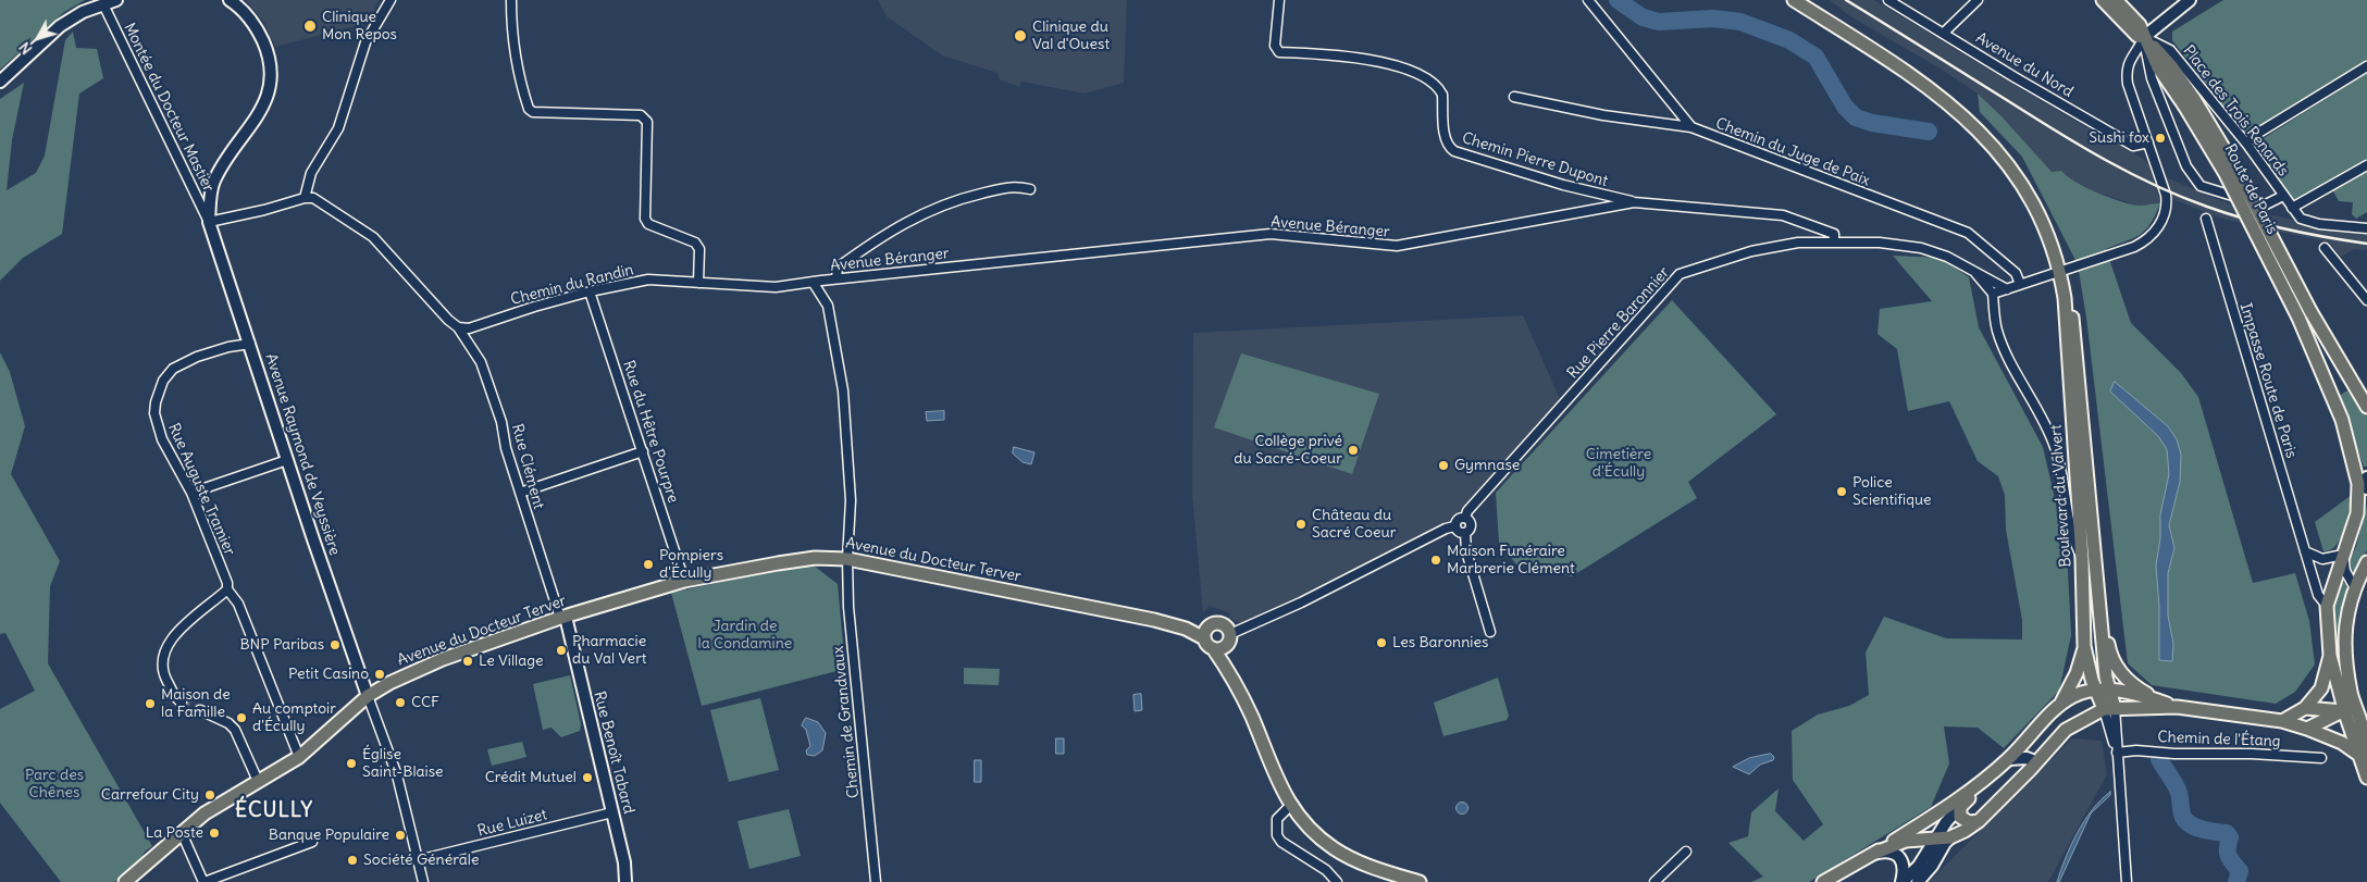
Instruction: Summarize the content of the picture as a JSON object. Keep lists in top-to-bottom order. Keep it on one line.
{"streets":{"main road":["Route de Paris","Avenue Raymond de Veyssière","Boulevard du Valvert","Avenue du Docteur Terver","Rue Benoît Tabard"],"street":["Avenue du Nord","Montée du Docteur Mastier","Place des Trois Renards","Chemin du Juge de Paix","Chemin Pierre Dupont","Avenue Béranger","Chemin du Randin","Rue Pierre Baronnier","Impasse Route de Paris","Rue du Hêtre Pourpre","Rue Clément","Rue Auguste Tramier","Chemin de Grandvaux","Chemin de l'Étang","Rue Luizet"]},"crossings":[["Montée du Docteur Mastier","Avenue Raymond de Veyssière"],["Place des Trois Renards","Route de Paris"],["Chemin Pierre Dupont","Avenue Béranger"],["Route de Paris","Impasse Route de Paris"],["Avenue Béranger","Chemin du Randin"],["Avenue Béranger","Rue Pierre Baronnier"],["Chemin du Randin","Rue du Hêtre Pourpre"],["Chemin du Randin","Rue Clément"],["Rue du Hêtre Pourpre","Avenue du Docteur Terver"],["Avenue Raymond de Veyssière","Rue Auguste Tramier"],["Avenue Raymond de Veyssière","Avenue du Docteur Terver"],["Rue Clément","Avenue du Docteur Terver"],["Rue Clément","Rue Benoît Tabard"],["Rue Auguste Tramier","Avenue du Docteur Terver"],["Avenue du Docteur Terver","Chemin de Grandvaux"],["Avenue du Docteur Terver","Rue Benoît Tabard"],["Rue Benoît Tabard","Rue Luizet"]],"districts":["ÉCULLY"],"parks":["Cimetière d'Écully","Jardin de la Condamine","Parc des Chênes"],"places":["Clinique Mon Repos","Clinique du Val d'Ouest","Sushi fox","Collège privé du Sacré-Coeur","Gymnase","Police Scientifique","Château du Sacré Coeur","Maison Funéraire Marbrerie Clément","Pompiers d'Écully","Les Baronnies","BNP Paribas","Pharmacie du Val Vert","Le Village","Petit Casino","CCF","Maison de la Famille","Au comptoir d'Écully","Église Saint-Blaise","Crédit Mutuel","Carrefour City","La Poste","Banque Populaire","Société Générale"],"north":"bottom left"}
